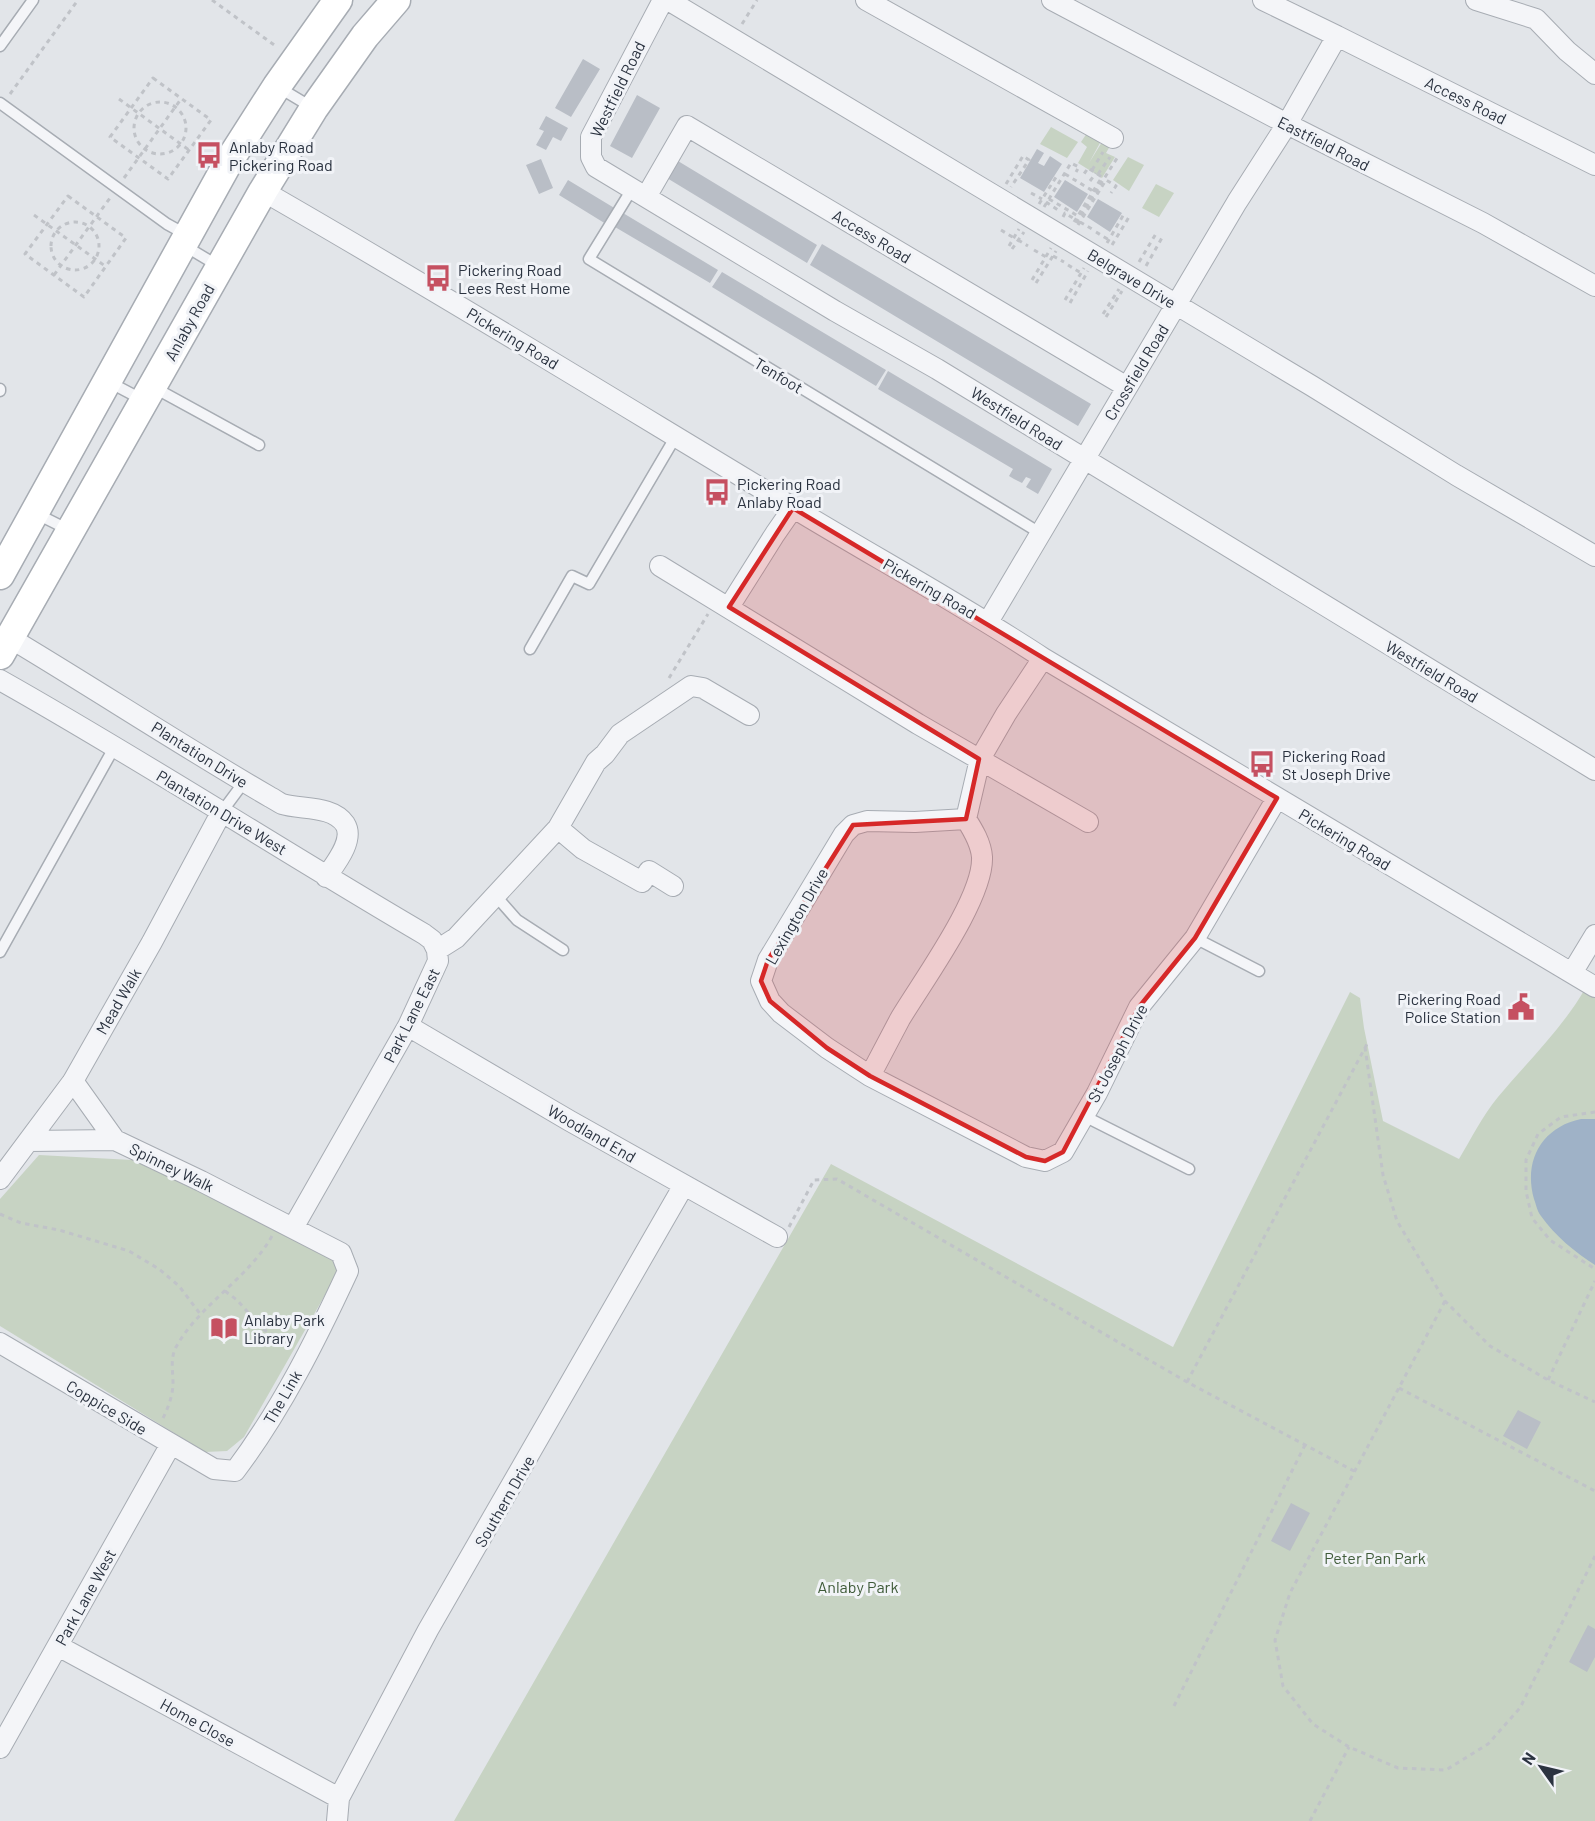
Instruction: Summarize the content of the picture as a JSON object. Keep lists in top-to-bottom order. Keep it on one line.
{"streets":{"main road":["Anlaby Road"],"street":["Westfield Road","Access Road","Eastfield Road","Belgrave Drive","Pickering Road","Crossfield Road","Plantation Drive","Plantation Drive West","Lexington Drive","Mead Walk","Park Lane East","St Joseph Drive","Woodland End","Spinney Walk","The Link","Coppice Side","Southern Drive","Park Lane West","Home Close"],"lane":["Tenfoot"]},"crossings":[["Westfield Road","Access Road"],["Westfield Road","Crossfield Road"],["Westfield Road","Tenfoot"],["Access Road","Crossfield Road"],["Access Road","Tenfoot"],["Eastfield Road","Crossfield Road"],["Belgrave Drive","Crossfield Road"],["Anlaby Road","Pickering Road"],["Anlaby Road","Plantation Drive"],["Pickering Road","Crossfield Road"],["Pickering Road","St Joseph Drive"],["Crossfield Road","Tenfoot"],["Plantation Drive","Plantation Drive West"],["Plantation Drive West","Mead Walk"],["Plantation Drive West","Park Lane East"],["Lexington Drive","St Joseph Drive"],["Mead Walk","Spinney Walk"],["Park Lane East","Woodland End"],["Park Lane East","Spinney Walk"],["Park Lane East","The Link"],["Woodland End","Southern Drive"],["Spinney Walk","The Link"],["The Link","Coppice Side"],["Coppice Side","Park Lane West"],["Southern Drive","Home Close"],["Park Lane West","Home Close"]],"parks":["Peter Pan Park","Anlaby Park"],"places":{"bus stop":["Anlaby Road Pickering Road","Pickering Road Lees Rest Home","Pickering Road Anlaby Road","Pickering Road St Joseph Drive"],"public building":["Pickering Road Police Station"],"library":["Anlaby Park Library"]},"north":"top left"}
